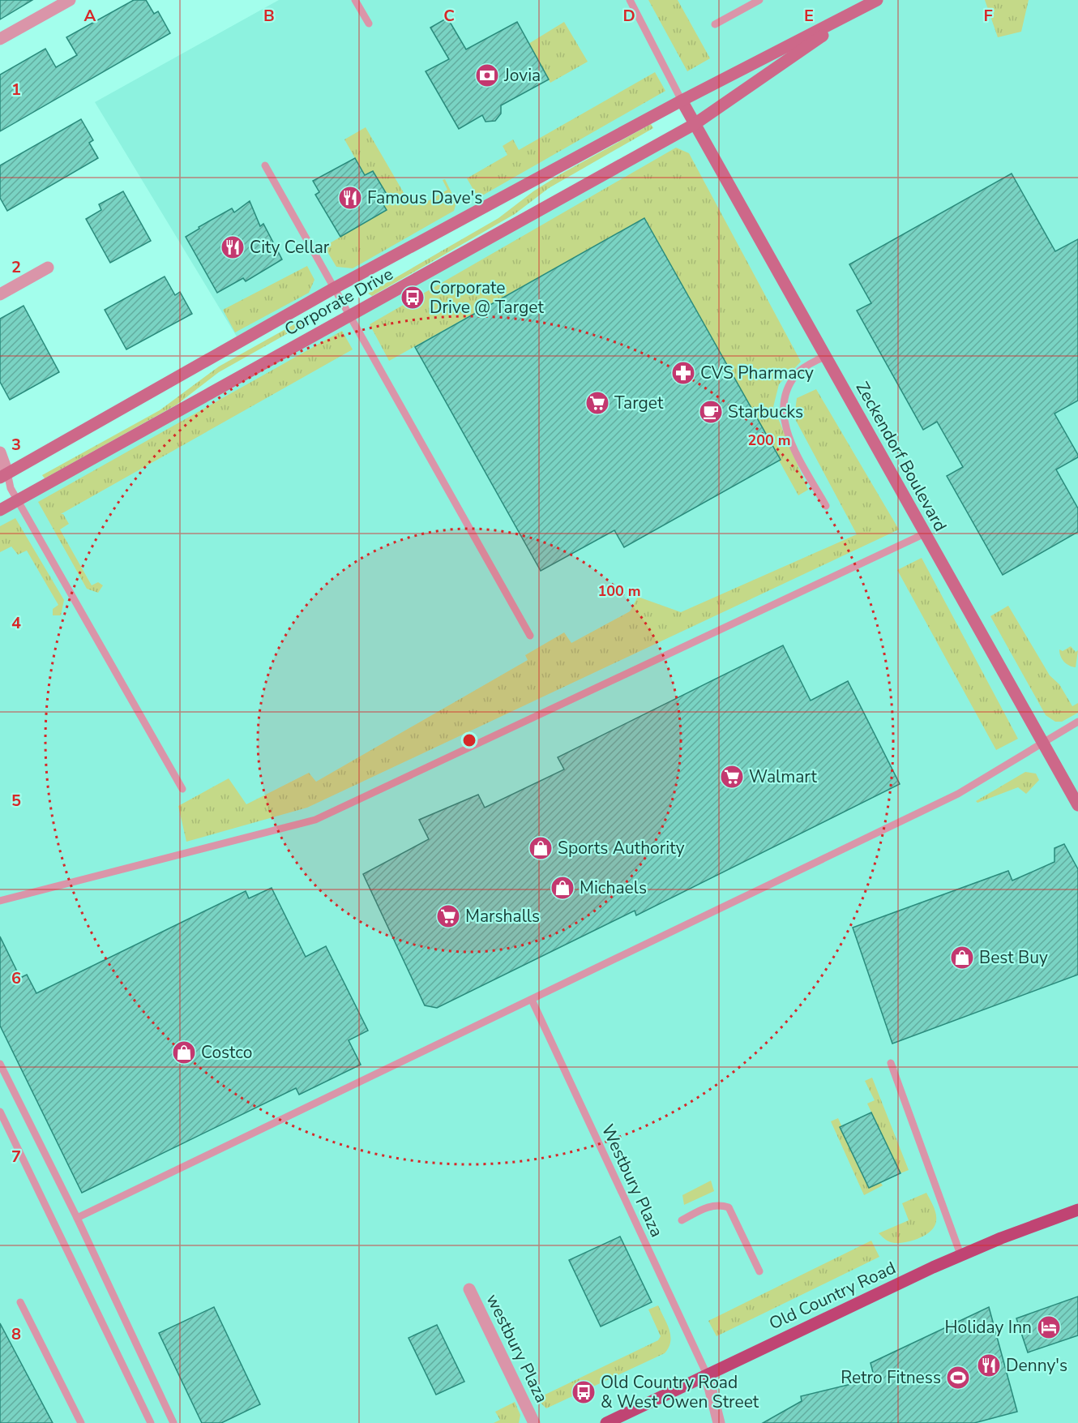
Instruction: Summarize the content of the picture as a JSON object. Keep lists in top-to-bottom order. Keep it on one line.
{"streets":{"main road":["Corporate Drive","Zeckendorf Boulevard","Old Country Road"],"street":["westbury Plaza"],"lane":["Westbury Plaza"]},"crossings":[["Corporate Drive","Zeckendorf Boulevard"],["Westbury Plaza","Old Country Road"]],"places":{"bank":["Jovia"],"restaurant":["Famous Dave's","City Cellar","Denny's"],"bus stop":["Corporate Drive @ Target","Old Country Road & West Owen Street"],"pharmacy":["CVS Pharmacy"],"supermarket":["Target","Walmart","Marshalls"],"cafe":["Starbucks"],"shop":["Sports Authority","Michaels","Best Buy","Costco"],"hotel":["Holiday Inn"],"sports":["Retro Fitness"]},"grid":{"columns":["A","B","C","D","E","F"],"rows":["1","2","3","4","5","6","7","8"]},"rings":["200 m","100 m"]}
